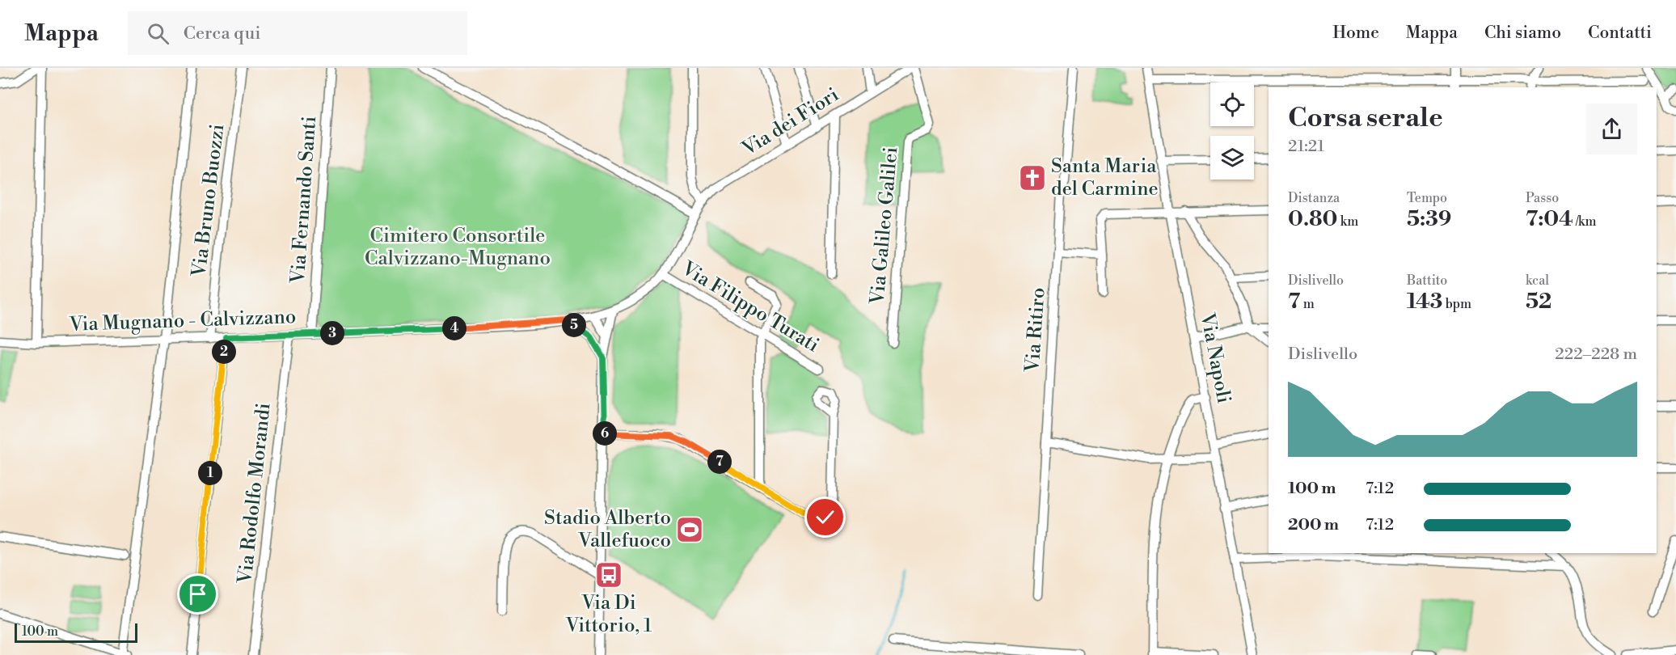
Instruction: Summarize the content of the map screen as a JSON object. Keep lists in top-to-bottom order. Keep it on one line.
{"streets":{"street":["Via dei Fiori","Via Fernando Santi","Via Bruno Buozzi","Via Galileo Galilei","Via Filippo Turati","Via Mugnano - Calvizzano","Via Ritiro","Via Napoli","Via Rodolfo Morandi"]},"crossings":[["Via dei Fiori","Via Galileo Galilei"],["Via dei Fiori","Via Mugnano - Calvizzano"],["Via Fernando Santi","Via Mugnano - Calvizzano"],["Via Bruno Buozzi","Via Mugnano - Calvizzano"],["Via Filippo Turati","Via Mugnano - Calvizzano"],["Via Mugnano - Calvizzano","Via Rodolfo Morandi"]],"parks":["Cimitero Consortile Calvizzano-Mugnano"],"places":{"church":["Santa Maria del Carmine"],"sports":["Stadio Alberto Vallefuoco"],"bus stop":["Via Di Vittorio, 1"]},"scale_bar":"100 m","page":{"header":"Mappa","search":"Cerca qui","nav":["Home","Mappa","Chi siamo","Contatti"],"heading":["Corsa serale","21:21"],"stats":[["Distanza","0.80 km"],["Tempo","5:39"],["Passo","7:04 /km"],["Dislivello","7 m"],["Battito","143 bpm"],["kcal","52"]],"pins":["5","4","3","2","6","7","1"],"chart":["Dislivello","222–228 m"],"list":[{"name":"100 m","note":"7:12"},{"name":"200 m","note":"7:12"}],"scale":"100 m"}}
